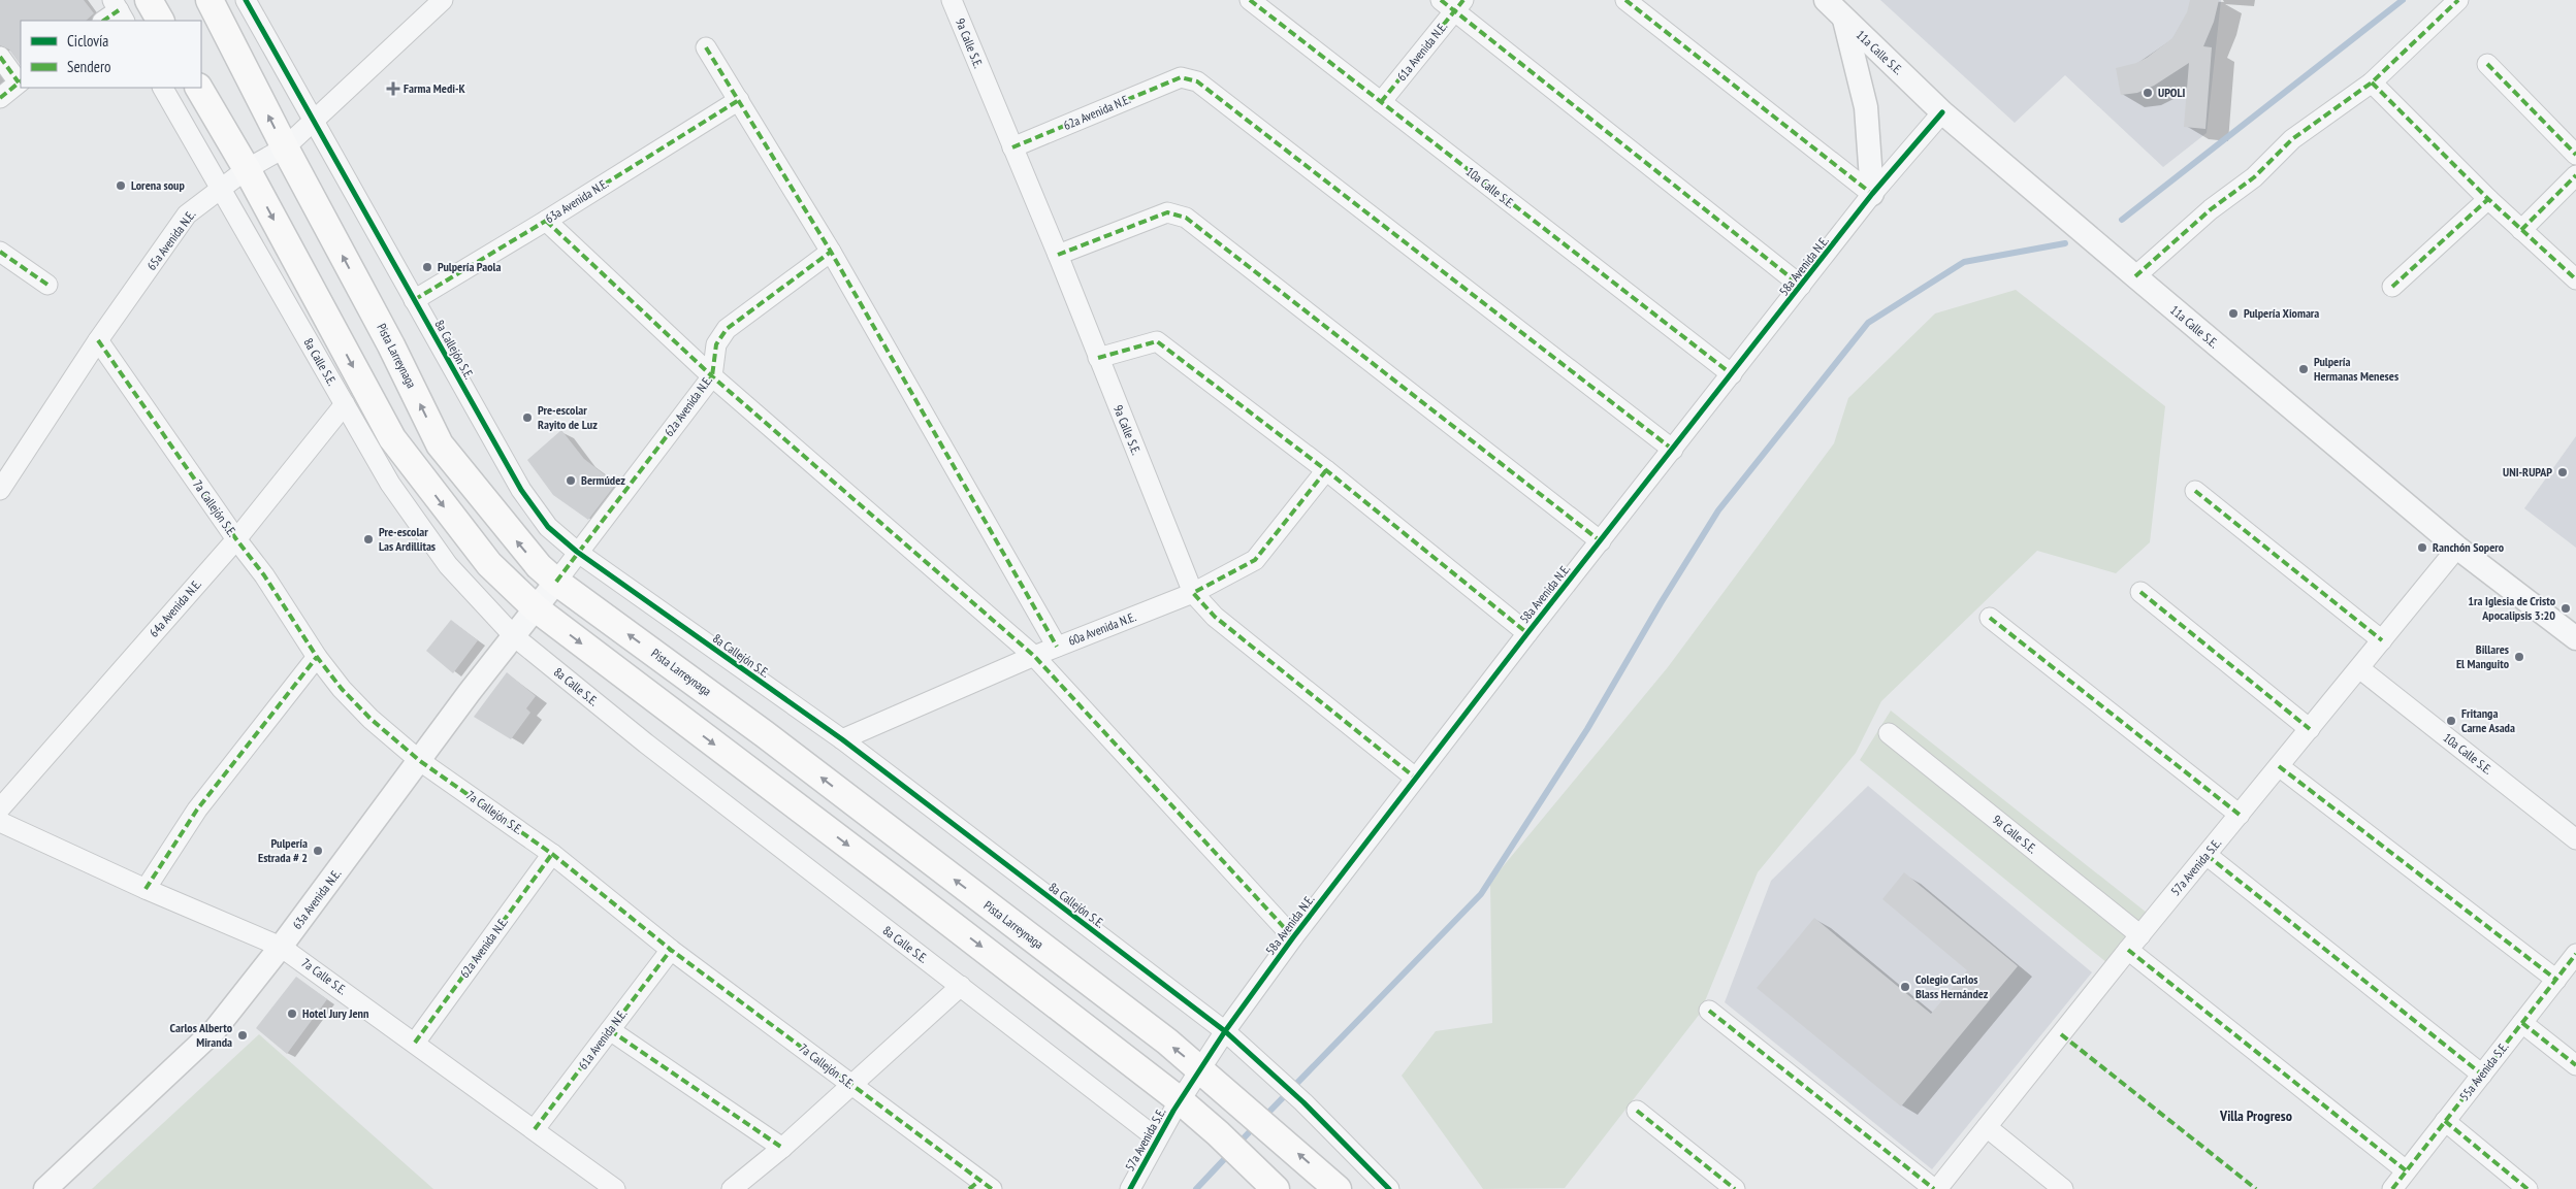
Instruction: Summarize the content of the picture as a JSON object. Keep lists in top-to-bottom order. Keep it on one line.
{"streets":{"main road":["Pista Larreynaga"],"street":["9a Calle S.E.","61a Avenida N.E.","11a Calle S.E.","62a Avenida N.E.","10a Calle S.E.","63a Avenida N.E.","65a Avenida N.E.","58a Avenida N.E.","8a Callejón S.E.","8a Calle S.E.","7a Callejón S.E.","64a Avenida N.E.","60a Avenida N.E.","57a Avenida S.E.","7a Calle S.E.","55a Avenida S.E."]},"crossings":[["9a Calle S.E.","62a Avenida N.E."],["9a Calle S.E.","58a Avenida N.E."],["9a Calle S.E.","60a Avenida N.E."],["9a Calle S.E.","57a Avenida S.E."],["9a Calle S.E.","55a Avenida S.E."],["61a Avenida N.E.","10a Calle S.E."],["61a Avenida N.E.","7a Callejón S.E."],["61a Avenida N.E.","7a Calle S.E."],["11a Calle S.E.","58a Avenida N.E."],["11a Calle S.E.","57a Avenida S.E."],["62a Avenida N.E.","63a Avenida N.E."],["62a Avenida N.E.","58a Avenida N.E."],["62a Avenida N.E.","8a Callejón S.E."],["62a Avenida N.E.","Pista Larreynaga"],["62a Avenida N.E.","7a Callejón S.E."],["62a Avenida N.E.","7a Calle S.E."],["10a Calle S.E.","58a Avenida N.E."],["10a Calle S.E.","57a Avenida S.E."],["63a Avenida N.E.","8a Callejón S.E."],["63a Avenida N.E.","Pista Larreynaga"],["63a Avenida N.E.","8a Calle S.E."],["63a Avenida N.E.","7a Callejón S.E."],["63a Avenida N.E.","7a Calle S.E."],["65a Avenida N.E.","8a Callejón S.E."],["65a Avenida N.E.","Pista Larreynaga"],["65a Avenida N.E.","8a Calle S.E."],["65a Avenida N.E.","7a Callejón S.E."],["58a Avenida N.E.","8a Callejón S.E."],["58a Avenida N.E.","Pista Larreynaga"],["58a Avenida N.E.","57a Avenida S.E."],["8a Callejón S.E.","60a Avenida N.E."],["8a Calle S.E.","64a Avenida N.E."],["8a Calle S.E.","57a Avenida S.E."],["7a Callejón S.E.","64a Avenida N.E."]],"districts":["Villa Progreso"],"places":{"health":["Farma Medi-K"],"other":["UPOLI","Lorena soup","Pulpería Paola","Pulpería Xiomara","Pulpería Hermanas Meneses","Pre-escolar Rayito de Luz","UNI-RUPAP","Bermúdez","Pre-escolar Las Ardillitas","Ranchón Sopero","1ra Iglesia de Cristo Apocalipsis 3:20","Billares El Manguito","Fritanga Carne Asada","Pulpería Estrada # 2","Colegio Carlos Blass Hernández","Hotel Jury Jenn","Carlos Alberto Miranda"]},"legend":["Ciclovía","Sendero"]}
